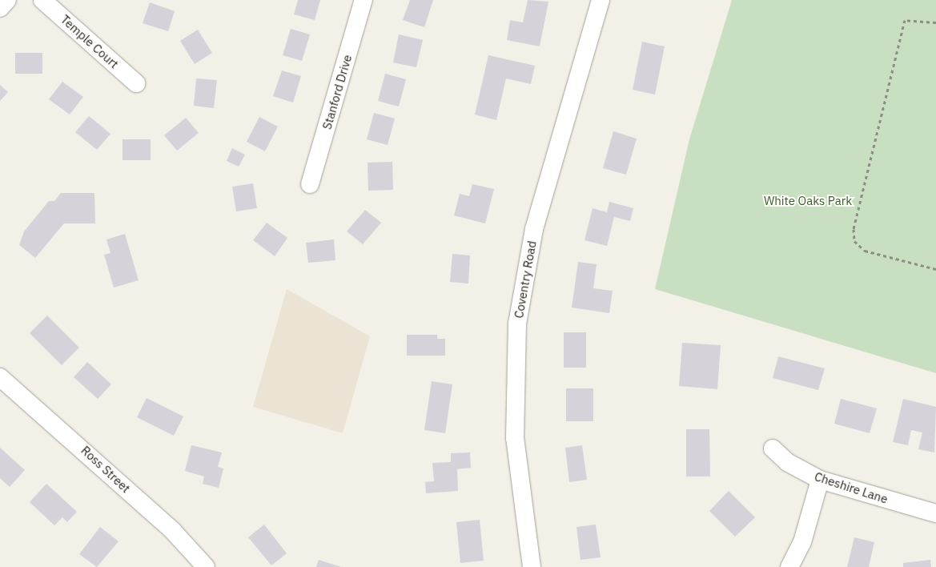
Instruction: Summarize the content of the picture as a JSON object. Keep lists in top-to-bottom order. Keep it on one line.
{"streets":{"street":["Temple Court","Stanford Drive","Coventry Road","Ross Street","Cheshire Lane"]},"parks":["White Oaks Park"]}
